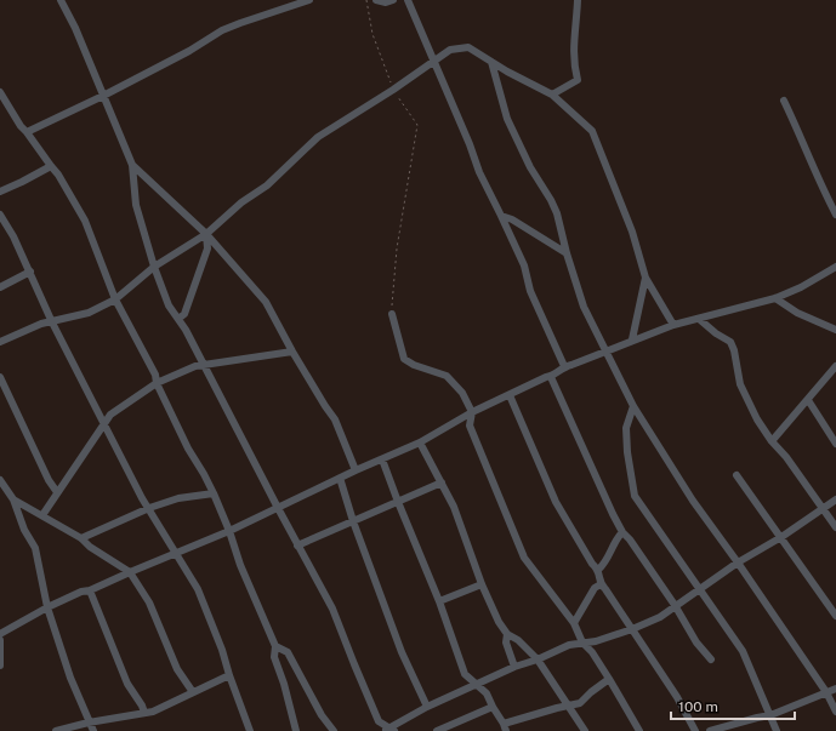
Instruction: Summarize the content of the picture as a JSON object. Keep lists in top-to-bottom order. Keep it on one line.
{"scale_bar":"100 m"}
